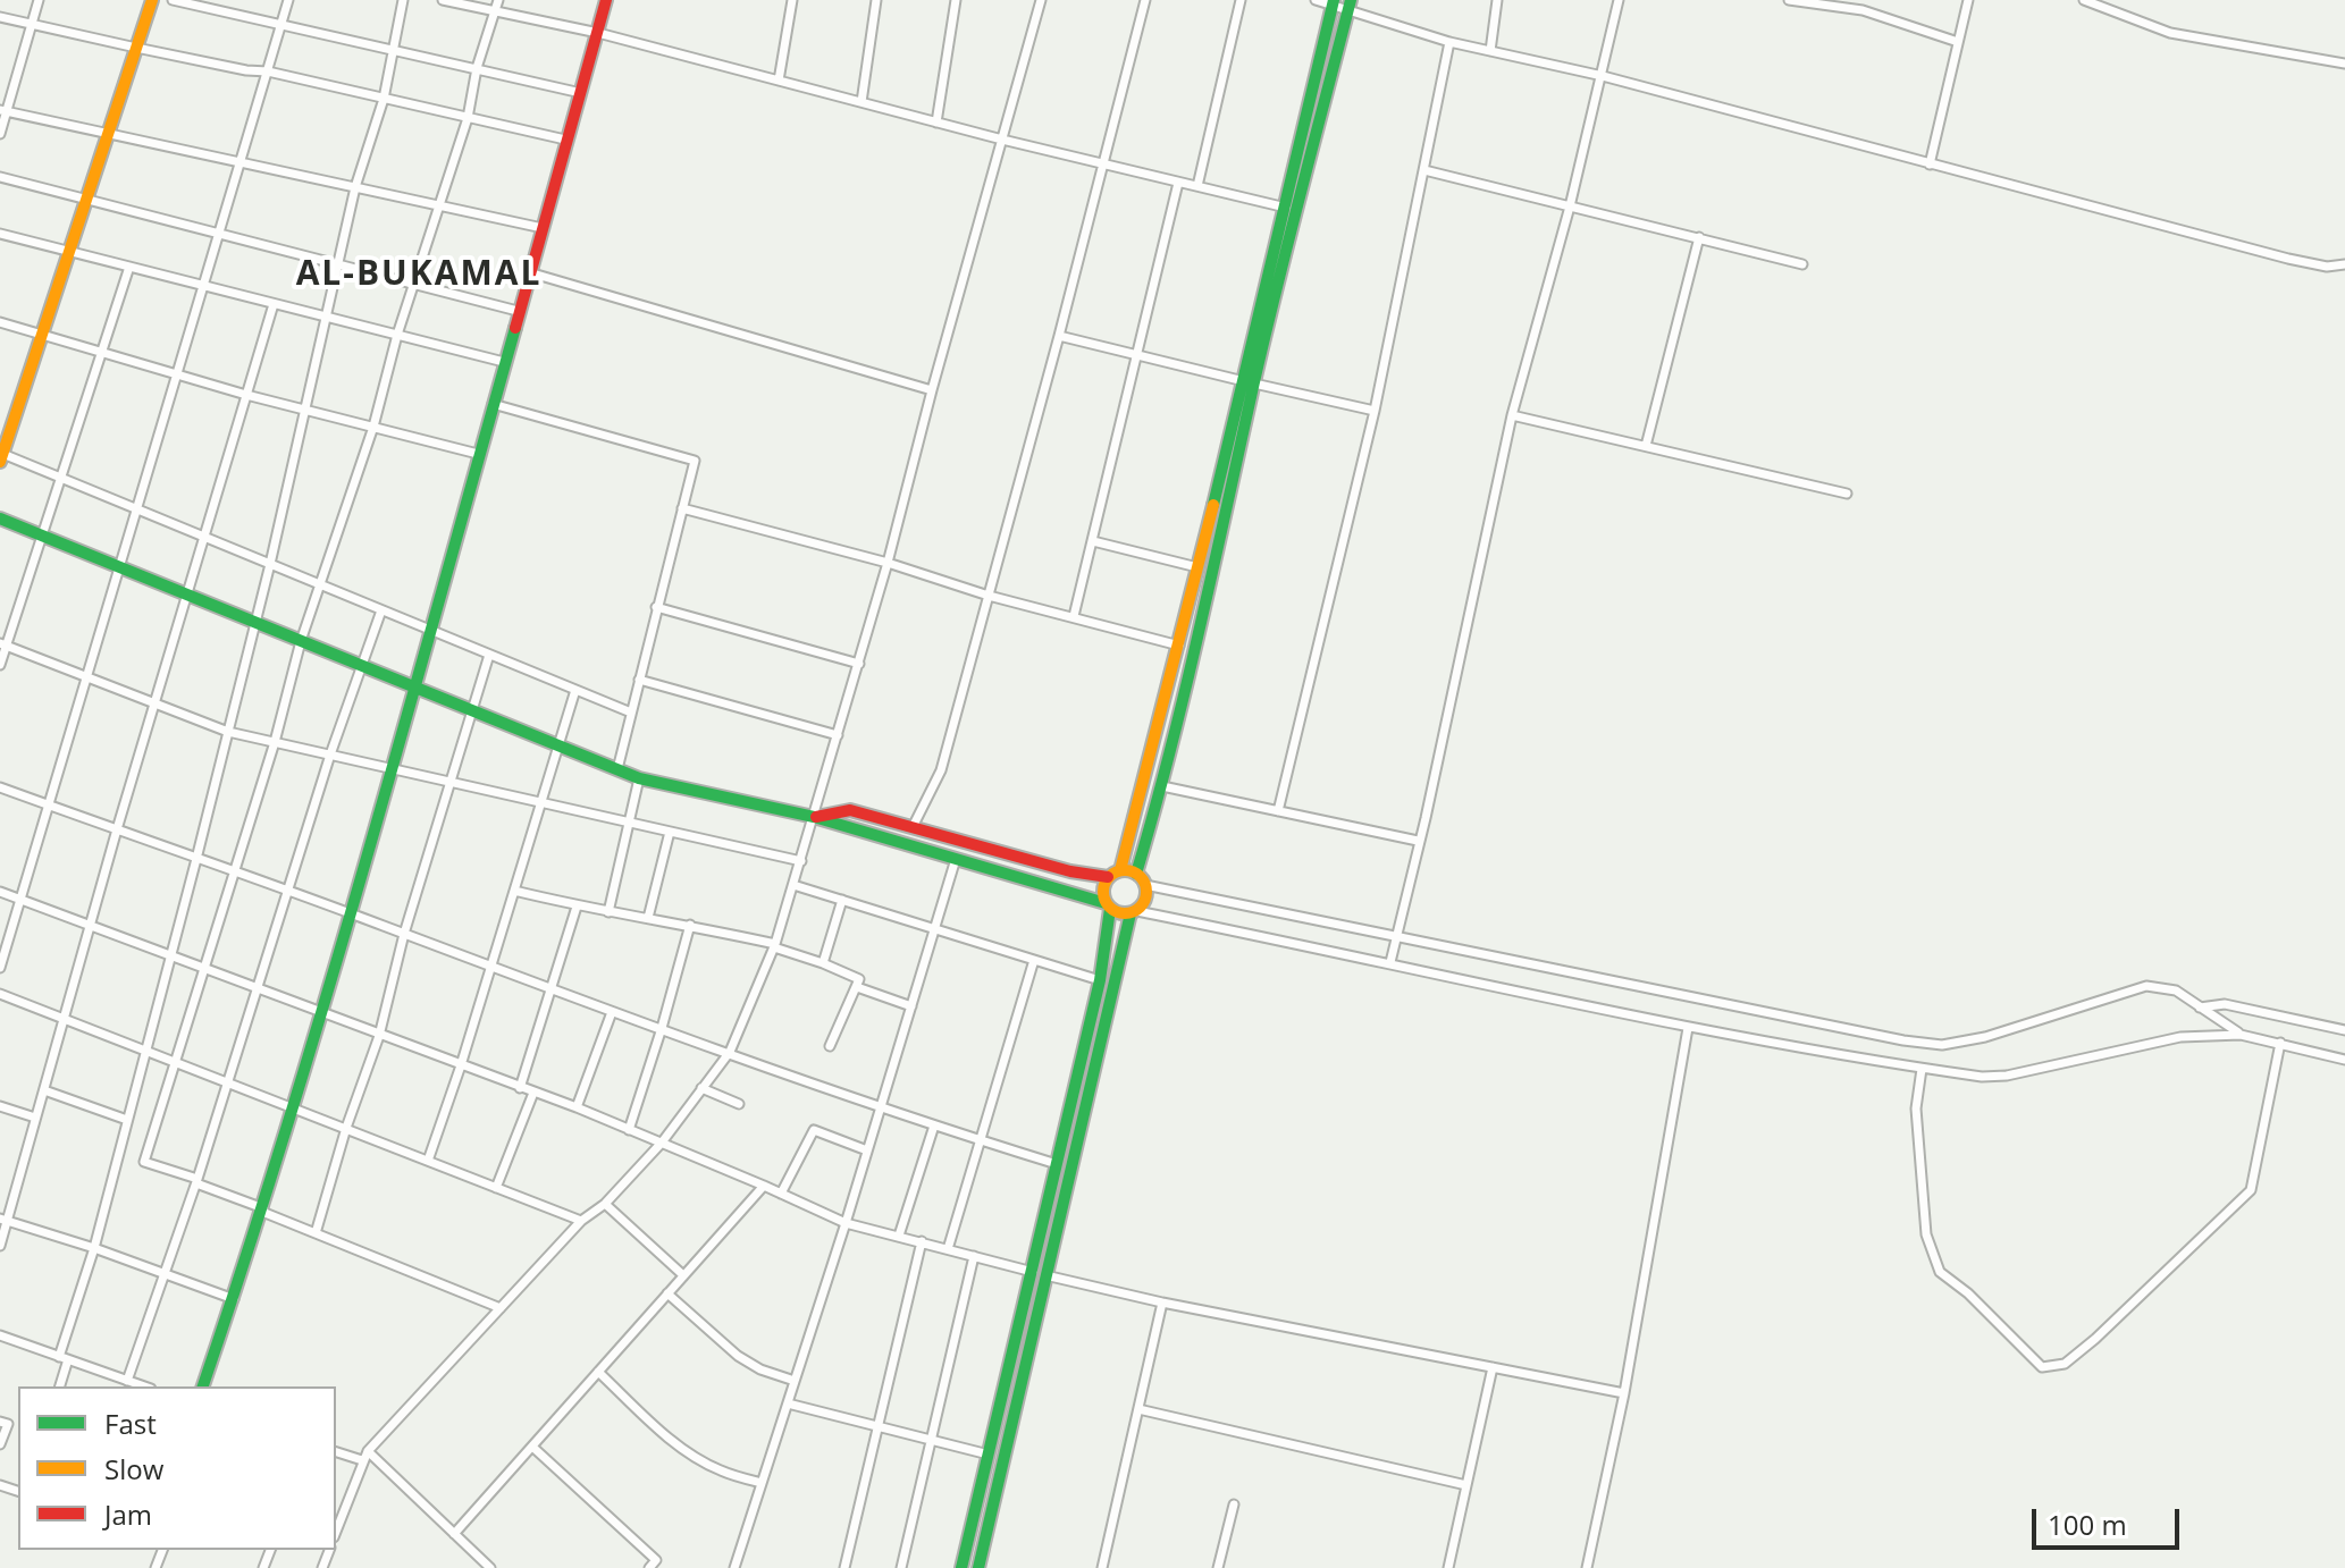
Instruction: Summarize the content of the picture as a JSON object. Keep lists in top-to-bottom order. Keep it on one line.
{"districts":["AL-BUKAMAL"],"legend":["Fast","Slow","Jam"],"scale_bar":"100 m"}
